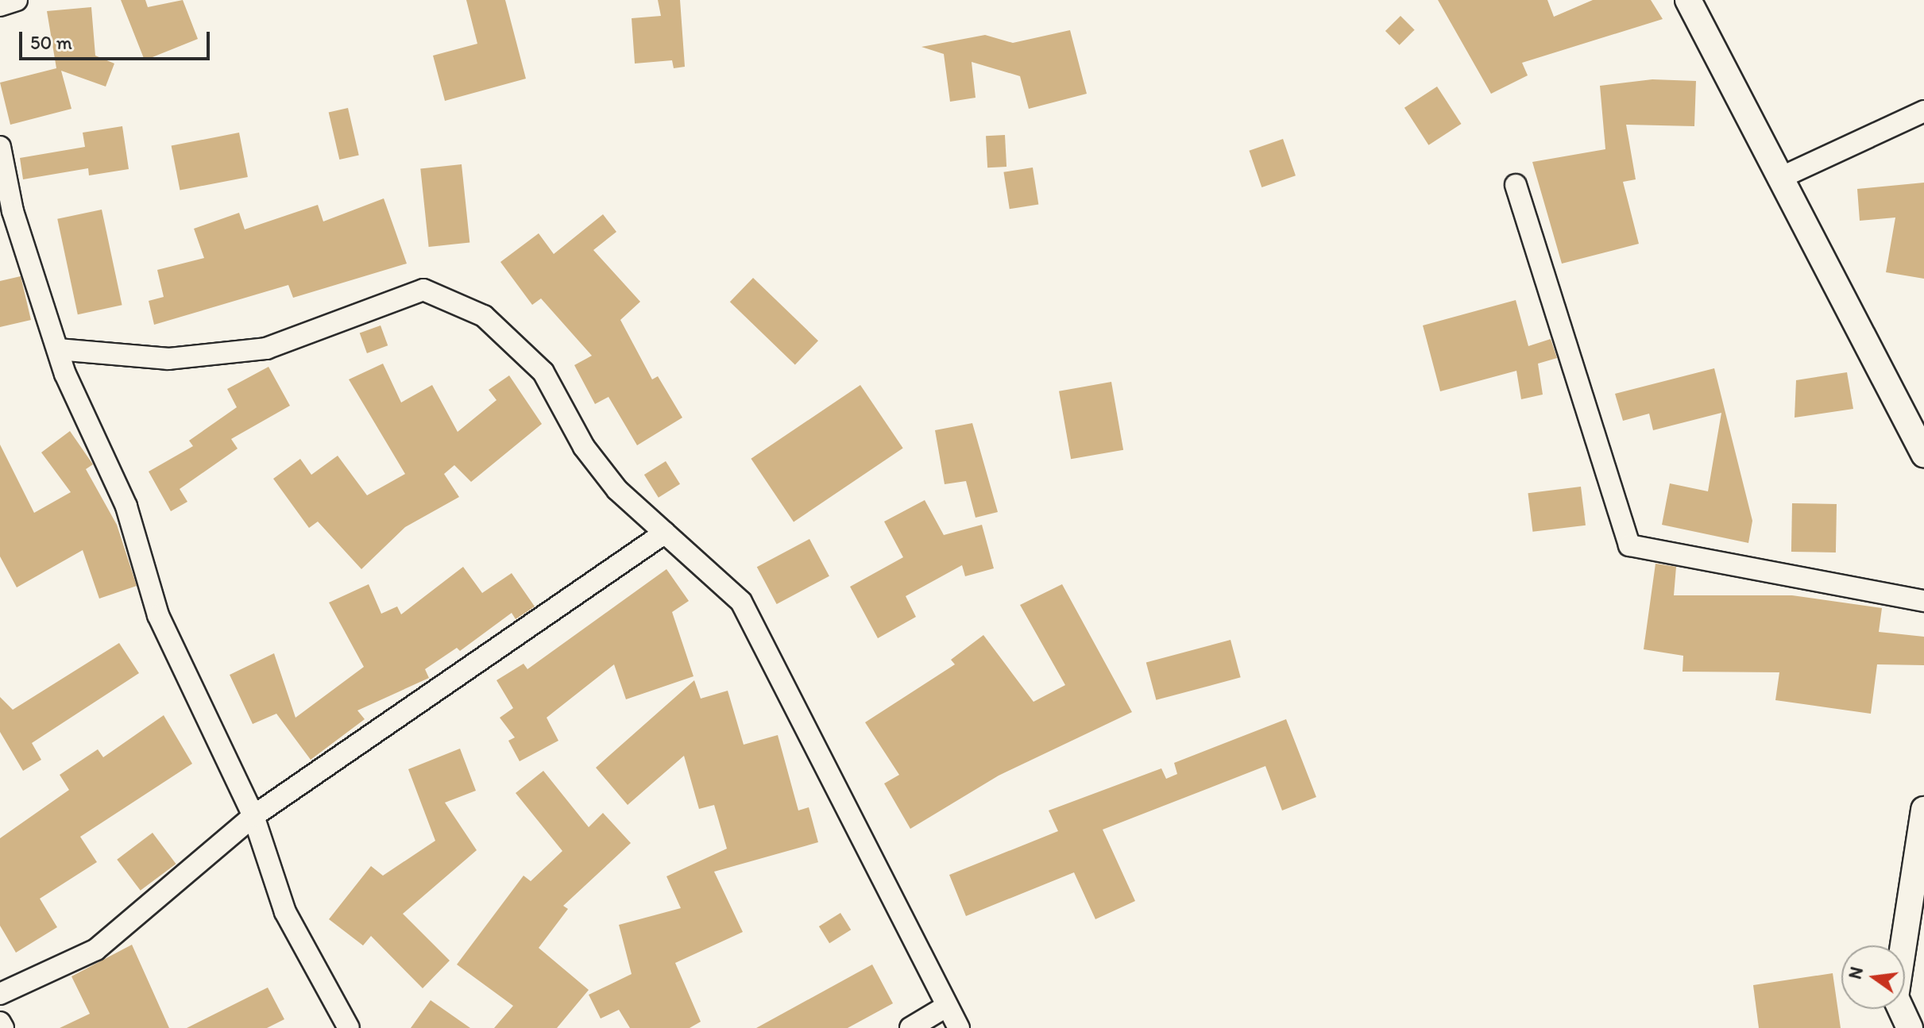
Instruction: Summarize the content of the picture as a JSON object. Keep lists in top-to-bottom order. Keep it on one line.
{"scale_bar":"50 m","north":"left"}
